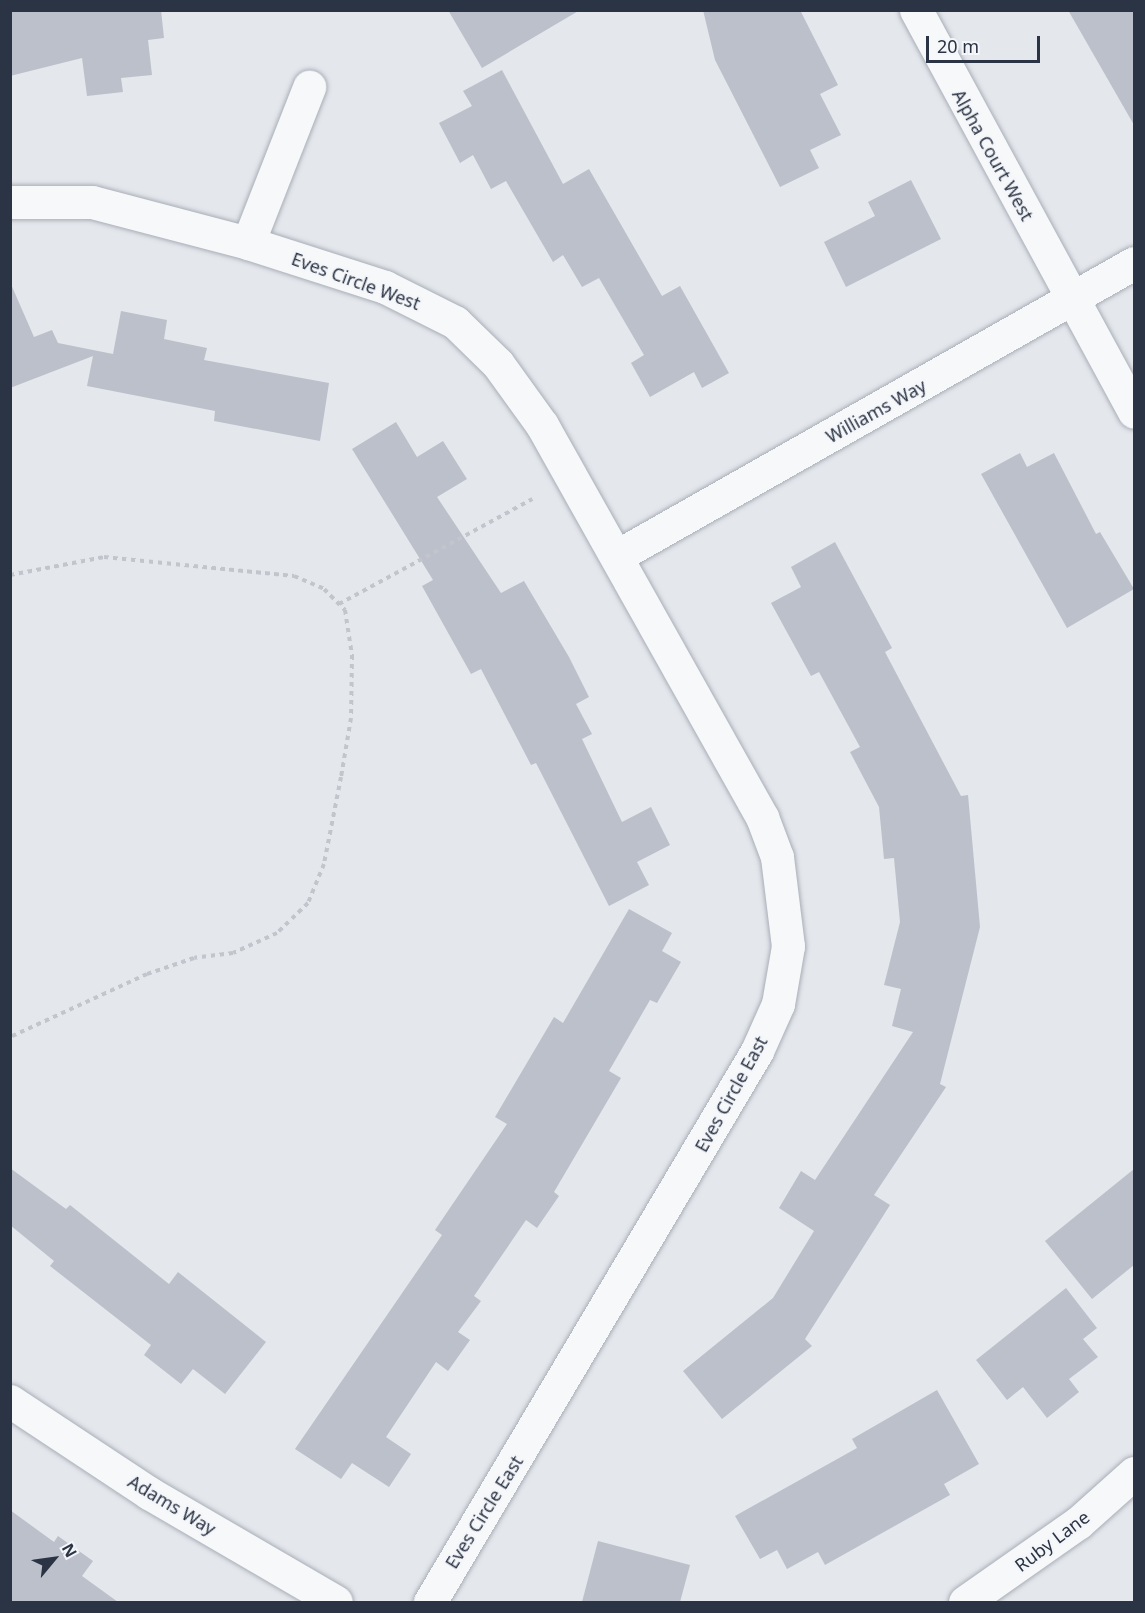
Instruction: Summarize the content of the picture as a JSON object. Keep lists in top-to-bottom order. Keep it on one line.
{"streets":{"street":["Alpha Court West","Eves Circle West","Williams Way","Eves Circle East","Adams Way","Ruby Lane"]},"crossings":[["Alpha Court West","Williams Way"],["Eves Circle West","Williams Way"],["Eves Circle West","Eves Circle East"],["Williams Way","Eves Circle East"]],"scale_bar":"20 m","north":"top right"}
